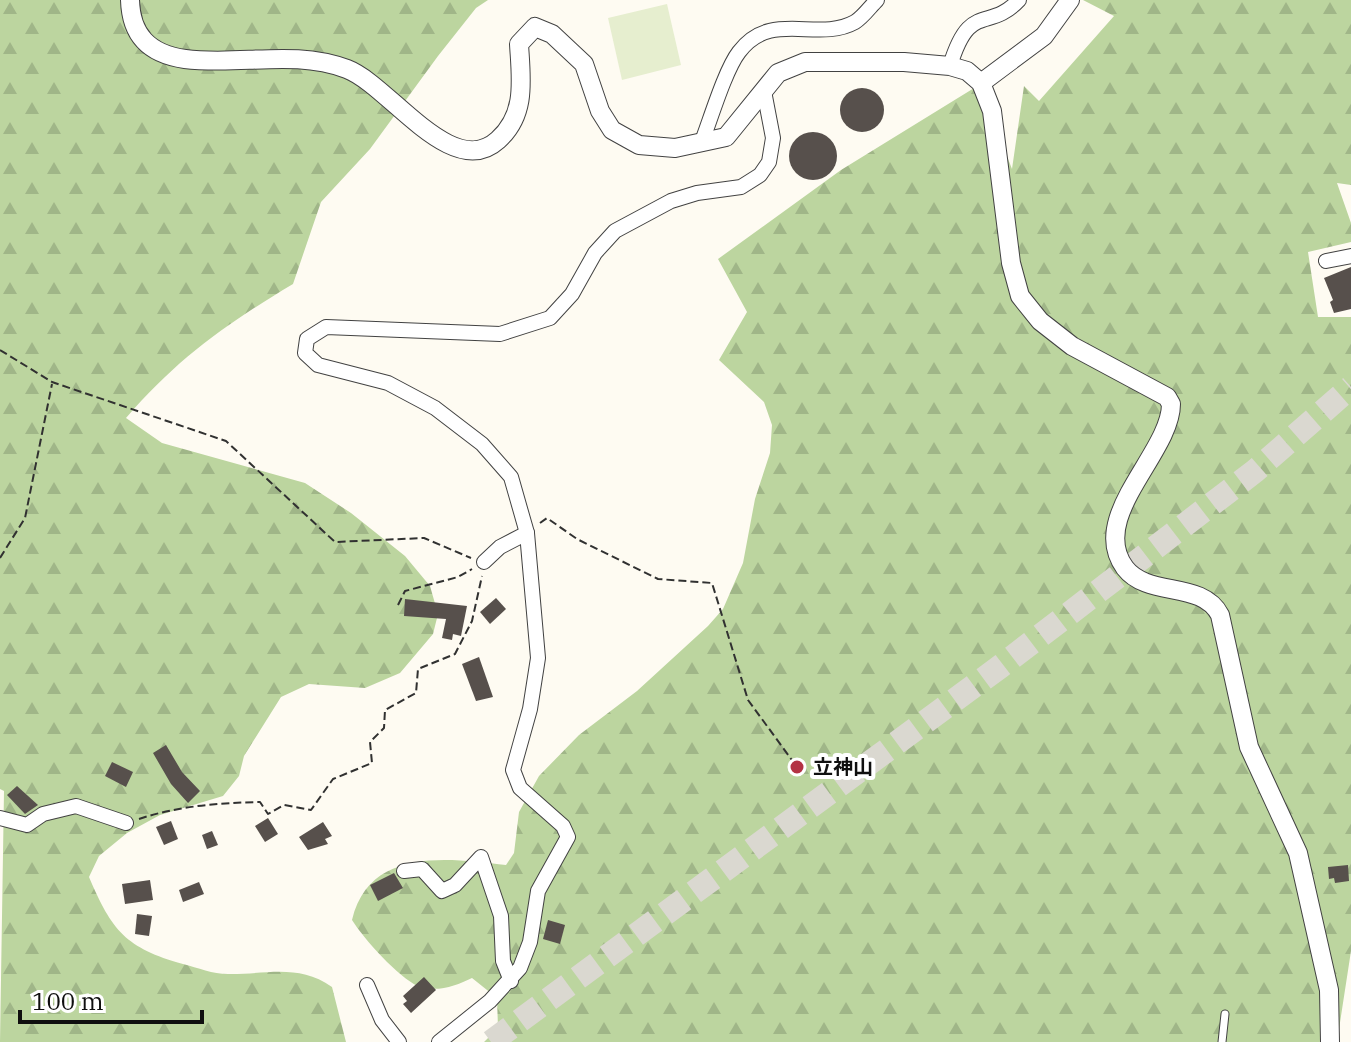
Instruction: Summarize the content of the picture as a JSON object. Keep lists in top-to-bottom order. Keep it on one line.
{"places":["立神山"],"scale_bar":"100 m"}
